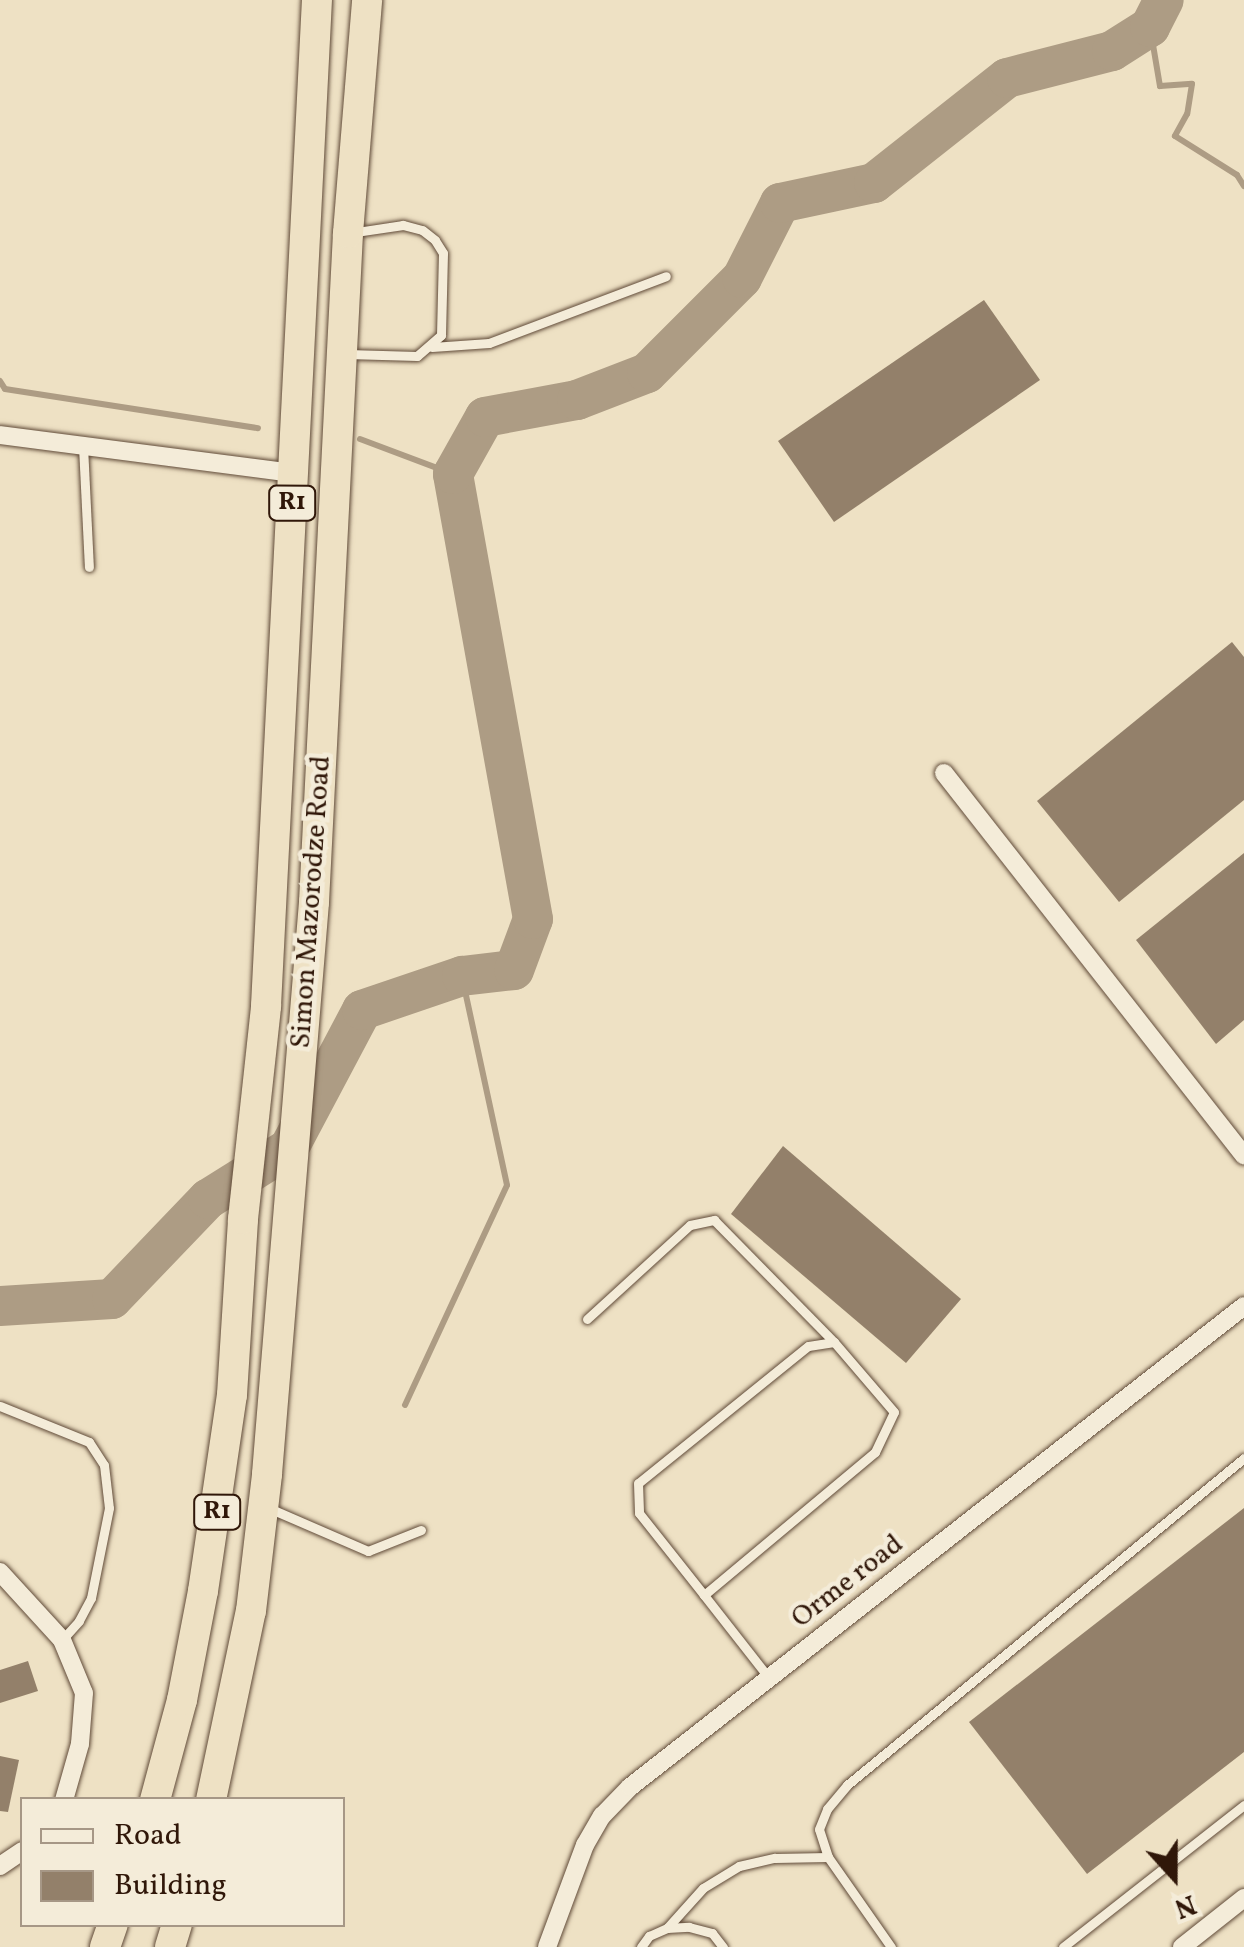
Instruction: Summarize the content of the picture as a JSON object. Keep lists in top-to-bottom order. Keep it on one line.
{"streets":{"highway":["R1","Simon Mazorodze Road"],"street":["Orme road"]},"legend":["Road","Building"],"north":"bottom"}
